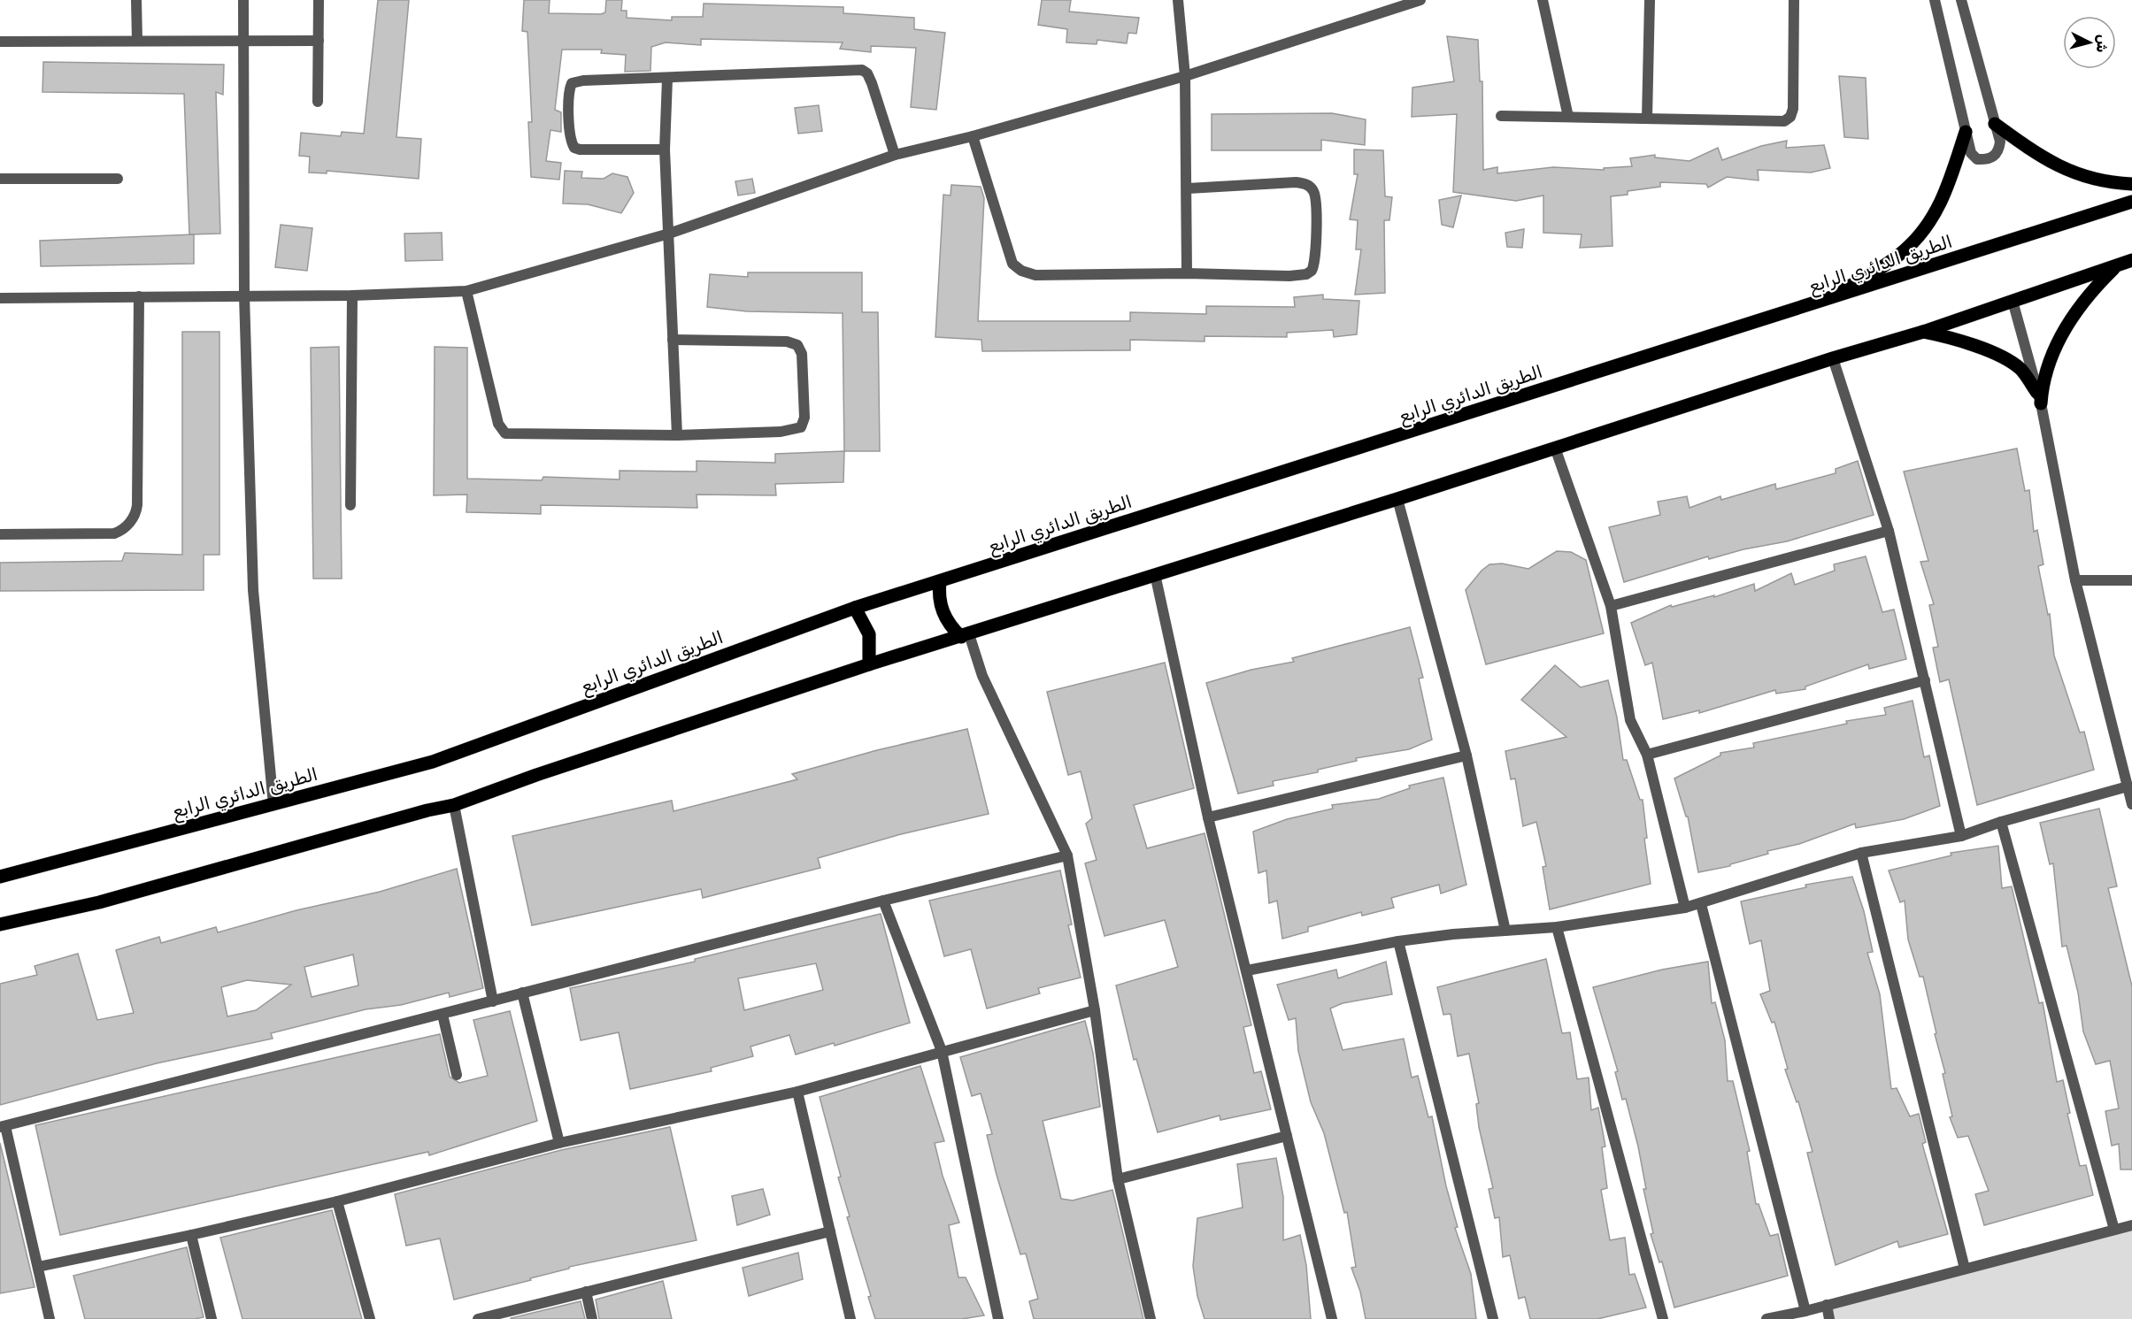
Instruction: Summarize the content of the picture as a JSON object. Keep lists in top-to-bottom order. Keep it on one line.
{"streets":{"main road":["الطريق الدائري الرابع"]},"north":"right"}
